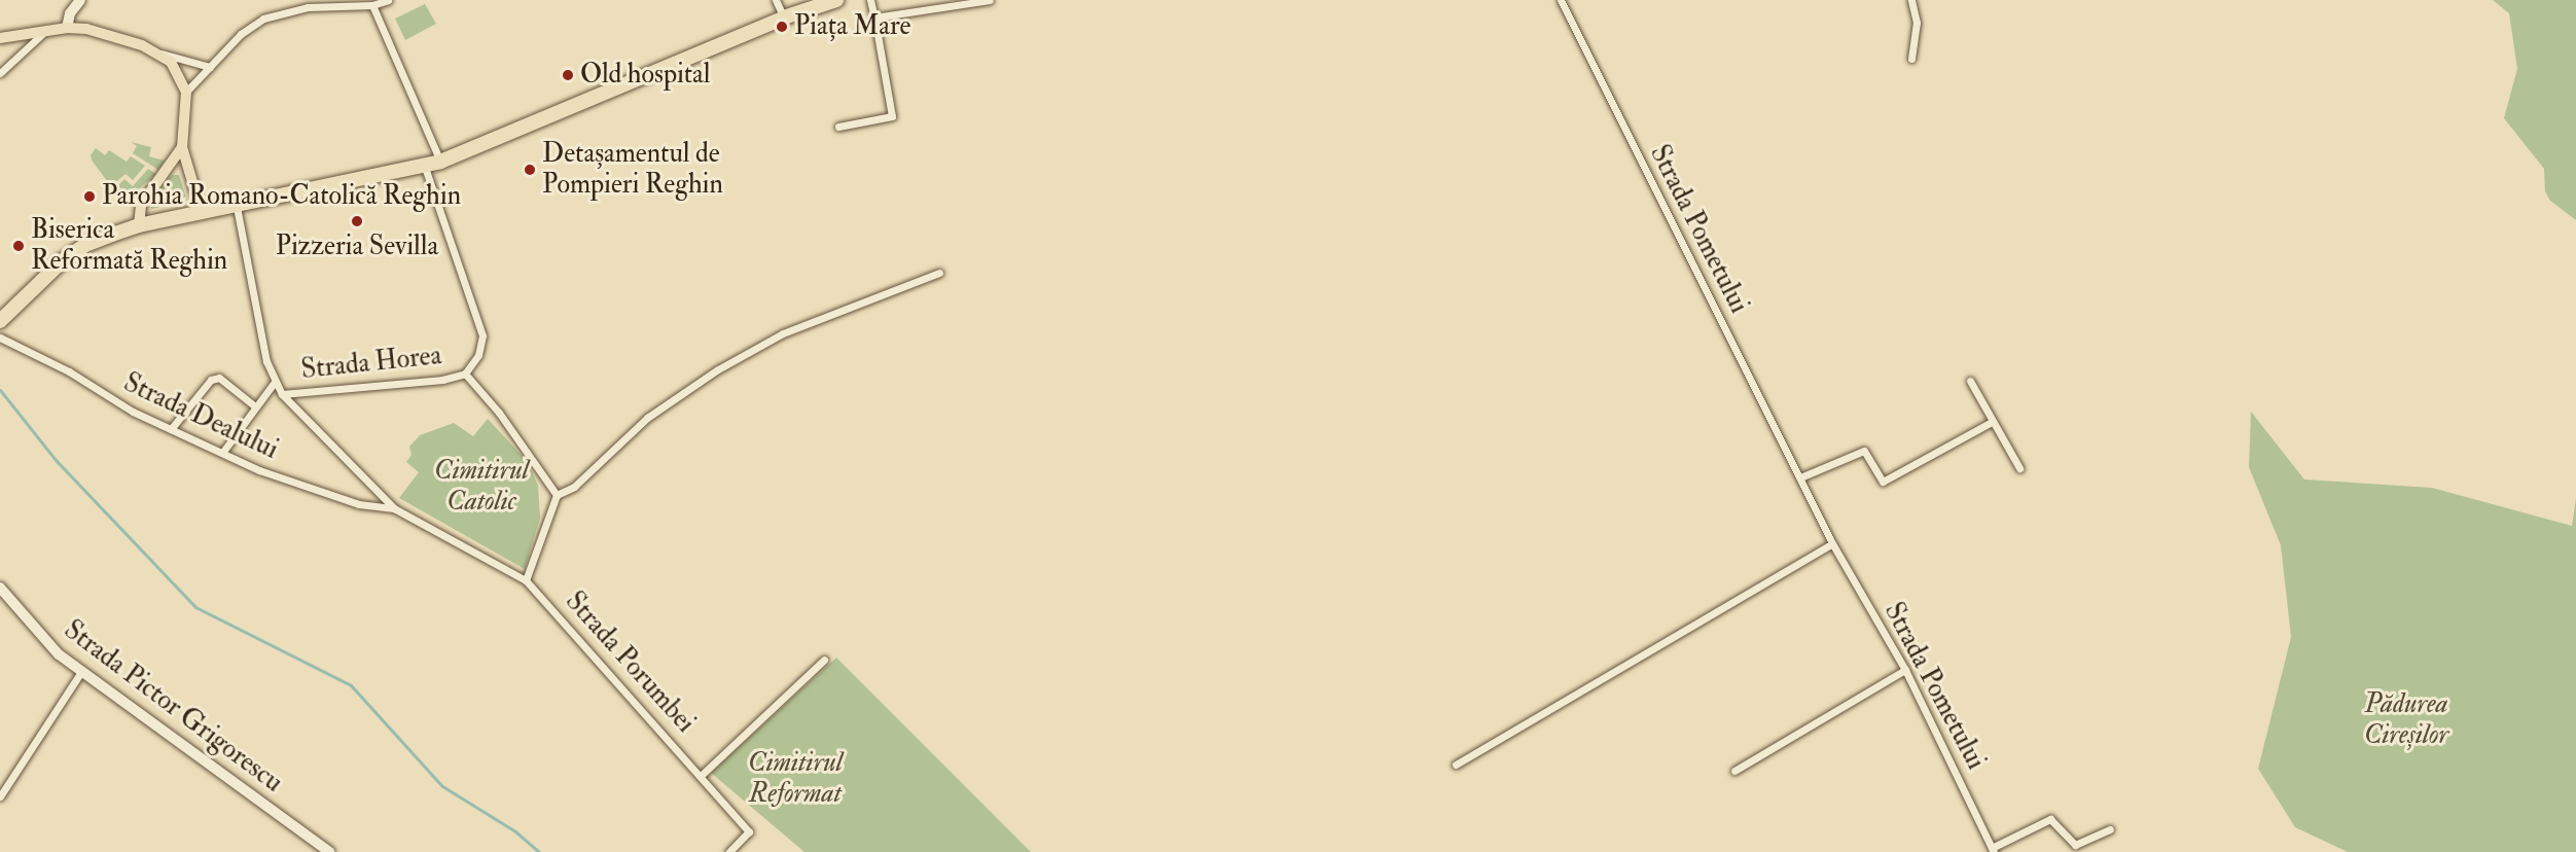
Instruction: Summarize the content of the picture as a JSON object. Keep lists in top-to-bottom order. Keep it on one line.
{"streets":{"street":["Strada Pometului","Strada Horea","Strada Dealului","Strada Porumbei","Strada Pictor Grigorescu"]},"crossings":[["Strada Horea","Strada Porumbei"],["Strada Dealului","Strada Porumbei"]],"parks":["Cimitirul Catolic","Pădurea Cireșilor","Cimitirul Reformat"],"places":["Piața Mare","Old hospital","Detașamentul de Pompieri Reghin","Parohia Romano-Catolică Reghin","Pizzeria Sevilla","Biserica Reformată Reghin"]}
